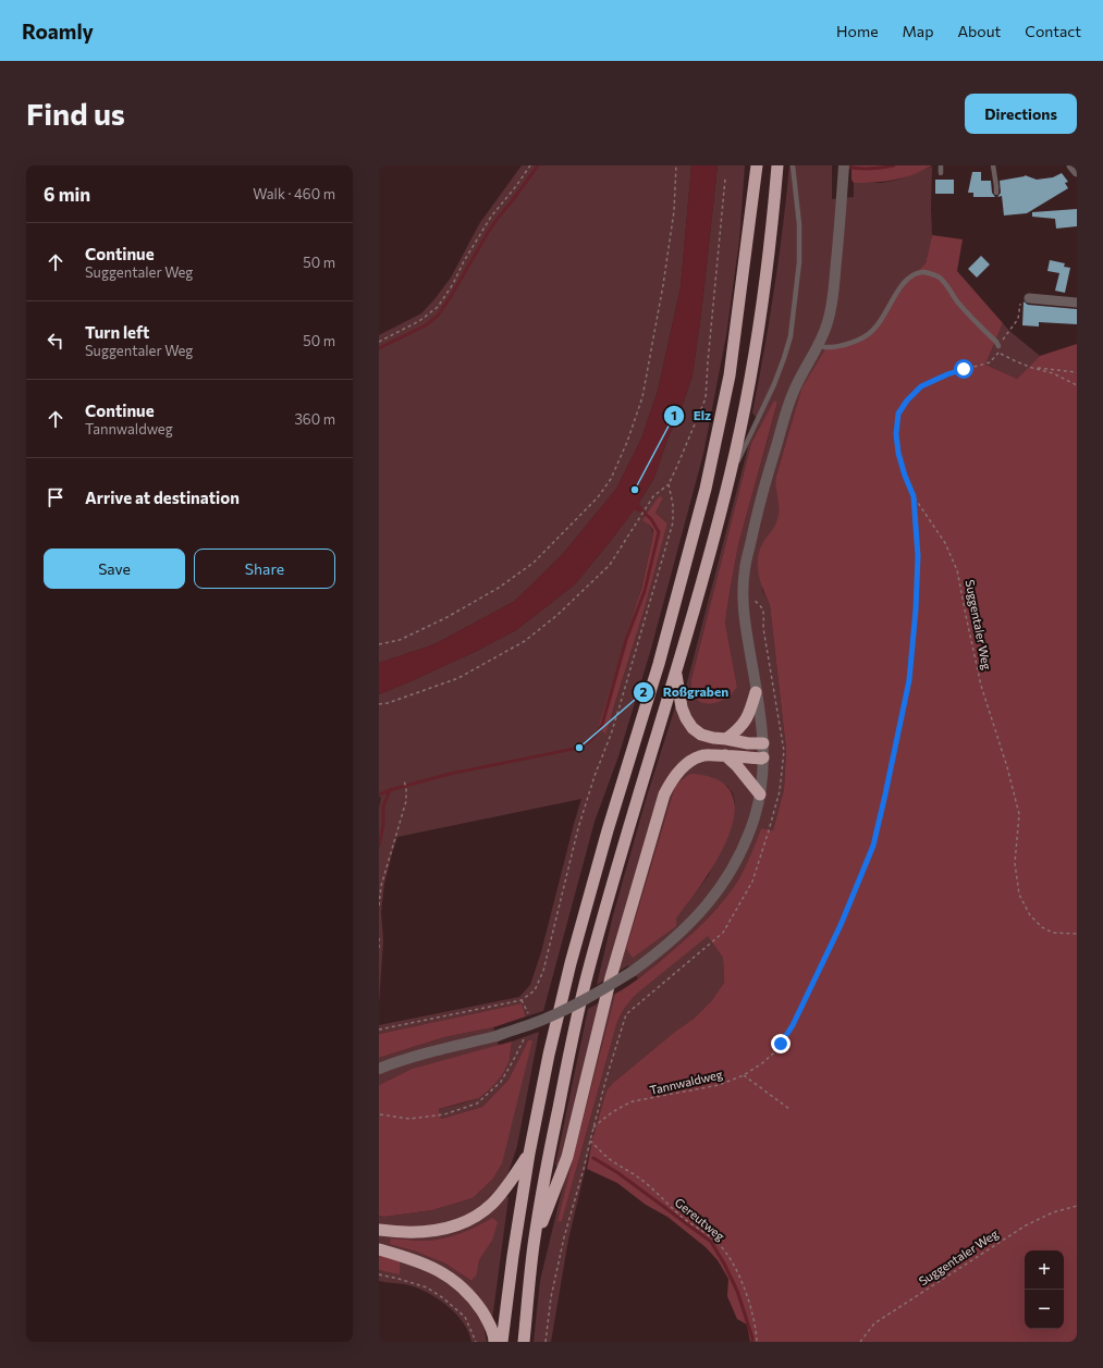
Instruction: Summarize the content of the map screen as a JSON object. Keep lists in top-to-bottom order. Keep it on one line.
{"streets":{"path":["Suggentaler Weg","Tannwaldweg","Gereutweg"]},"crossings":[["Suggentaler Weg","Tannwaldweg"]],"places":["Elz","Roßgraben"],"page":{"header":"Roamly","nav":["Home","Map","About","Contact"],"buttons":["Directions",["Save","Share"]],"title":"Find us","heading":["6 min","Walk · 460 m"],"list":[["Continue","Suggentaler Weg","50 m"],["Turn left","Suggentaler Weg","50 m"],["Continue","Tannwaldweg","360 m"],"Arrive at destination"],"map_buttons":["+","−"]}}
